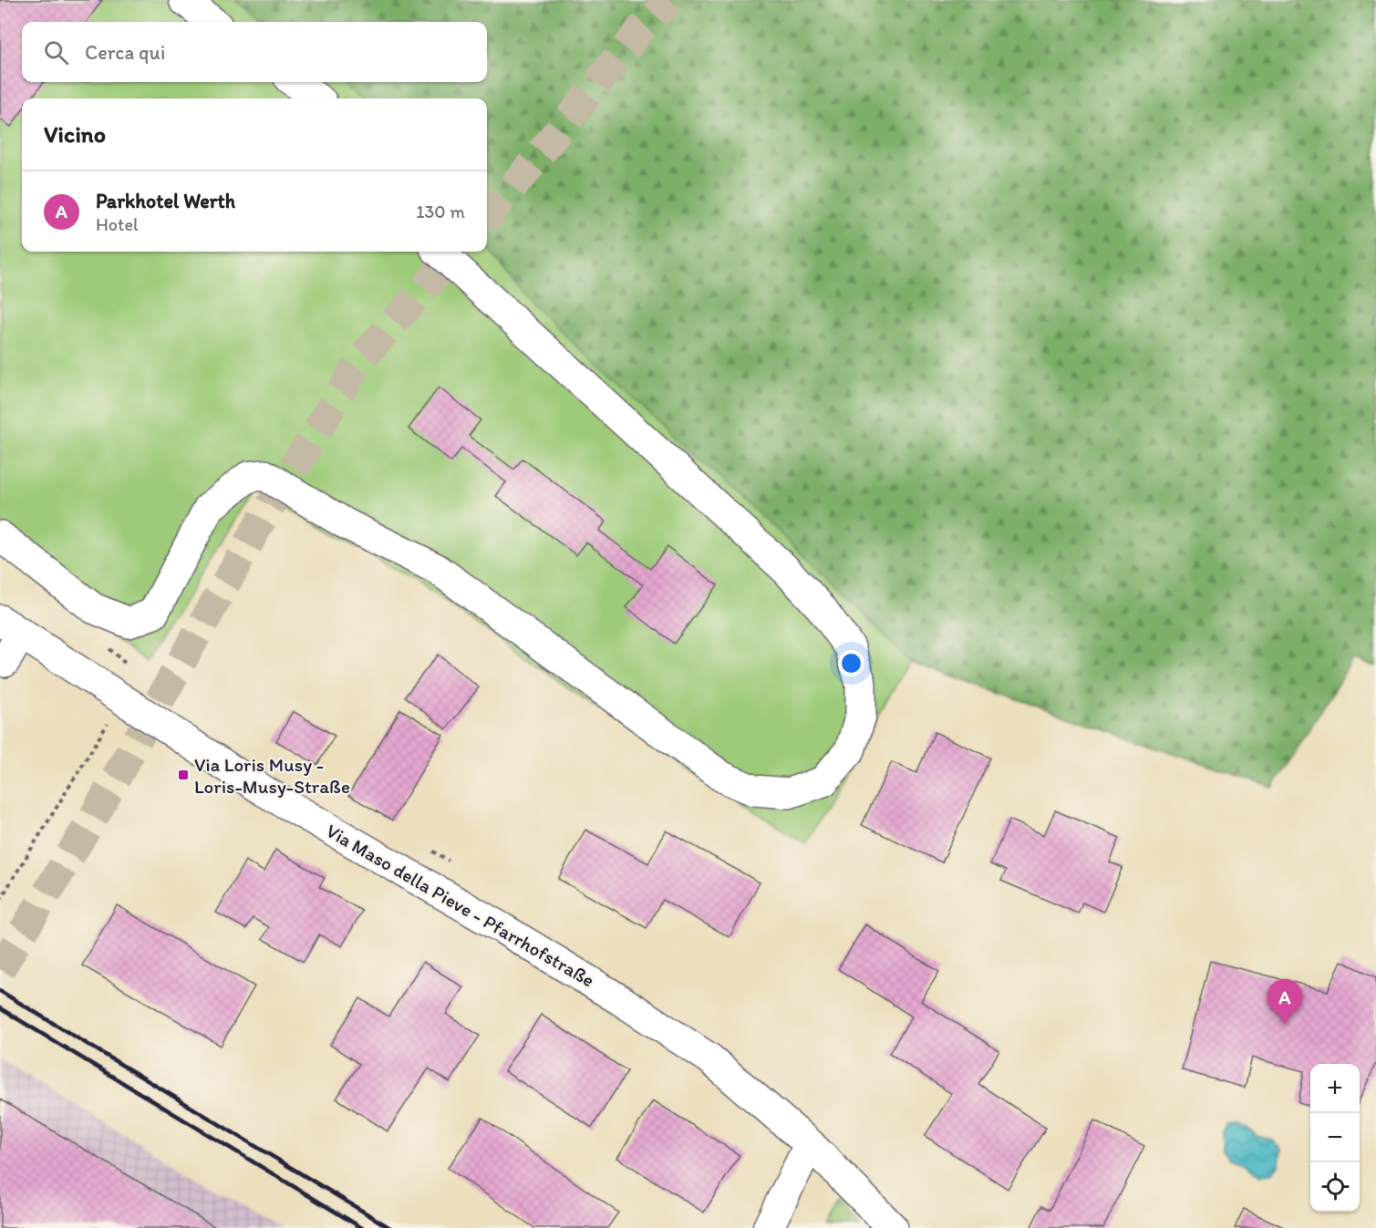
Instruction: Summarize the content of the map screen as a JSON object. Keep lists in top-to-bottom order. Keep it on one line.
{"streets":{"street":["Via Maso della Pieve - Pfarrhofstraße"]},"places":{"transit":["Via Loris Musy - Loris-Musy-Straße"]},"page":{"search":"Cerca qui","heading":"Vicino","list":[{"mark":"A","name":"Parkhotel Werth","note":"Hotel","value":"130 m"}],"pins":"A","map_buttons":["+","−"]}}
